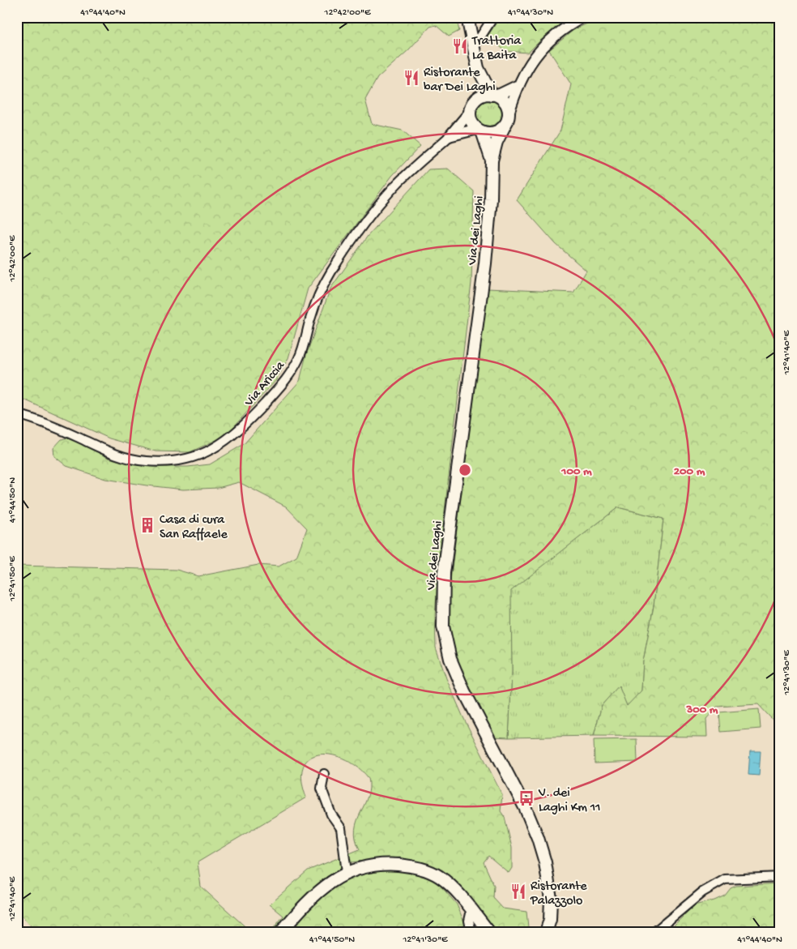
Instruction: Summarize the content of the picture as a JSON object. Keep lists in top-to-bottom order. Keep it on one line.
{"streets":{"main road":["Via dei Laghi"],"street":["Via Ariccia"]},"crossings":[["Via dei Laghi","Via Ariccia"]],"places":{"restaurant":["Trattoria La Baita","Ristorante bar Dei Laghi","Ristorante Palazzolo"],"building":["Casa di cura San Raffaele"],"bus stop":["V. dei Laghi Km 11"]},"coordinates":["41°44'40\"N","12°42'00\"E","41°44'30\"N","12°41'40\"E","41°44'50\"N","12°41'50\"E","12°41'30\"E"],"rings":["100 m","200 m","300 m"]}
